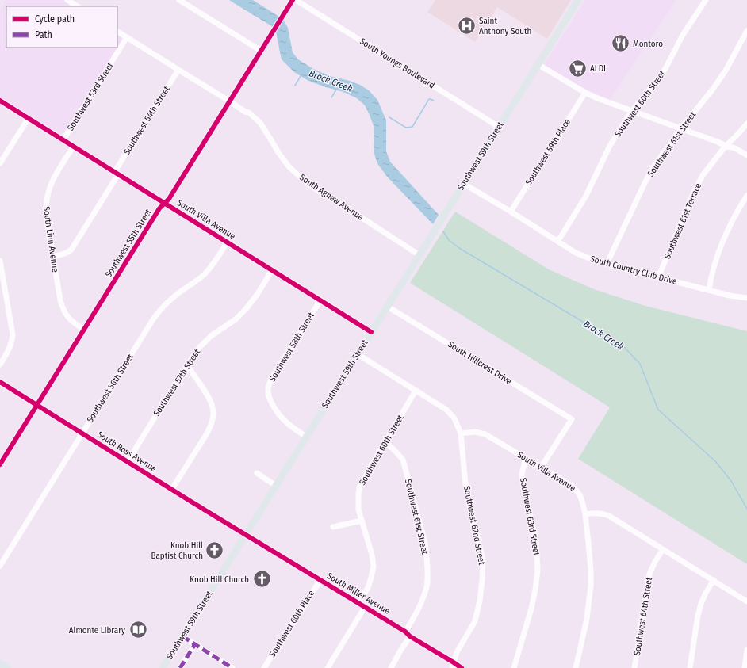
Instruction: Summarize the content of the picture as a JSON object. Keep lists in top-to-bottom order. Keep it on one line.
{"streets":{"main road":["Southwest 59th Street"],"street":["South Youngs Boulevard","Southwest 53rd Street","Southwest 60th Street","Southwest 54th Street","Southwest 61st Street","Southwest 59th Place","South Agnew Avenue","South Villa Avenue","Southwest 61st Terrace","South Linn Avenue","Southwest 55th Street","South Country Club Drive","Southwest 58th Street","South Hillcrest Drive","Southwest 57th Street","Southwest 56th Street","South Ross Avenue","Southwest 63rd Street","Southwest 62nd Street","South Miller Avenue","Southwest 64th Street","Southwest 60th Place"]},"crossings":[["South Youngs Boulevard","Southwest 59th Street"],["Southwest 53rd Street","South Agnew Avenue"],["Southwest 53rd Street","South Villa Avenue"],["Southwest 60th Street","Southwest 61st Street"],["Southwest 60th Street","South Country Club Drive"],["Southwest 60th Street","South Miller Avenue"],["Southwest 54th Street","South Agnew Avenue"],["Southwest 54th Street","South Villa Avenue"],["Southwest 54th Street","South Linn Avenue"],["Southwest 61st Street","South Country Club Drive"],["Southwest 61st Street","South Miller Avenue"],["Southwest 59th Place","South Country Club Drive"],["Southwest 59th Street","South Agnew Avenue"],["Southwest 59th Street","South Villa Avenue"],["Southwest 59th Street","South Country Club Drive"],["Southwest 59th Street","Southwest 58th Street"],["Southwest 59th Street","South Hillcrest Drive"],["Southwest 59th Street","South Ross Avenue"],["Southwest 59th Street","South Miller Avenue"],["South Agnew Avenue","Southwest 55th Street"],["South Villa Avenue","South Linn Avenue"],["South Villa Avenue","Southwest 55th Street"],["South Villa Avenue","Southwest 58th Street"],["South Villa Avenue","South Hillcrest Drive"],["South Villa Avenue","Southwest 57th Street"],["South Villa Avenue","Southwest 56th Street"],["South Villa Avenue","Southwest 63rd Street"],["South Villa Avenue","Southwest 62nd Street"],["Southwest 61st Terrace","South Country Club Drive"],["South Linn Avenue","Southwest 55th Street"],["Southwest 55th Street","South Ross Avenue"],["Southwest 57th Street","South Ross Avenue"],["Southwest 56th Street","South Ross Avenue"],["South Ross Avenue","South Miller Avenue"],["Southwest 62nd Street","South Miller Avenue"],["South Miller Avenue","Southwest 60th Place"]],"water":["Brock Creek"],"places":{"hospital":["Saint Anthony South"],"restaurant":["Montoro"],"supermarket":["ALDI"],"church":["Knob Hill Baptist Church","Knob Hill Church"],"library":["Almonte Library"]},"legend":["Cycle path","Path"]}
